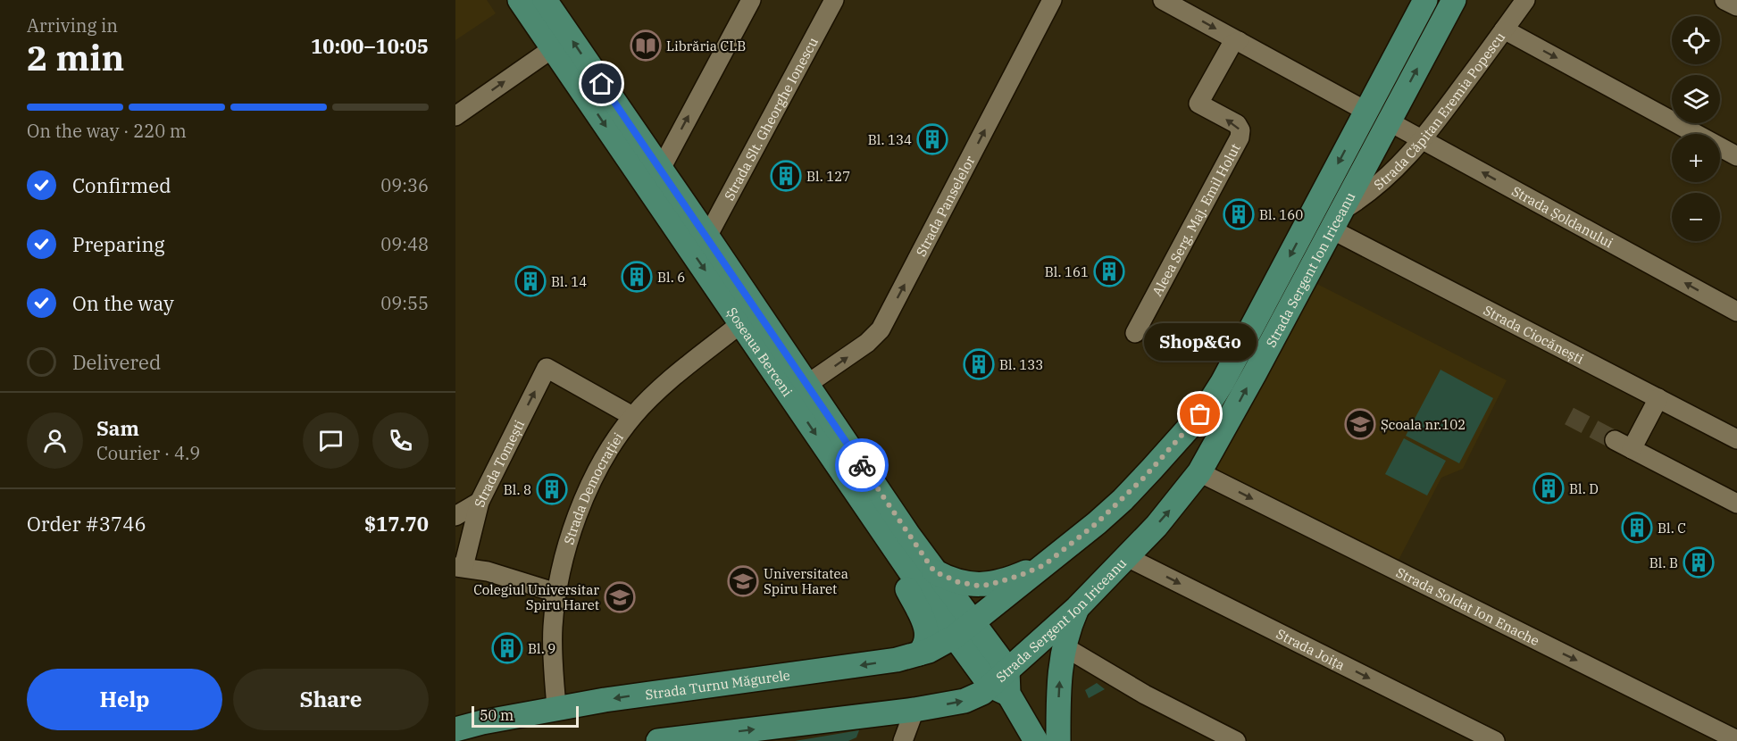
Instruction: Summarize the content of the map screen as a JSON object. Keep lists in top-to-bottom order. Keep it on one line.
{"streets":{"main road":["Strada Sergent Ion Iriceanu","Șoseaua Berceni","Strada Turnu Măgurele"],"street":["Strada Căpitan Eremia Popescu","Strada Slt. Gheorghe Ionescu","Strada Panselelor","Strada Șoldanului","Aleea Serg. Maj. Emil Holut","Strada Ciocănești","Strada Tomești","Strada Democrației","Strada Soldat Ion Enache","Strada Joița"]},"crossings":[["Strada Căpitan Eremia Popescu","Strada Șoldanului"],["Strada Căpitan Eremia Popescu","Strada Sergent Ion Iriceanu"],["Strada Căpitan Eremia Popescu","Strada Ciocănești"],["Strada Slt. Gheorghe Ionescu","Șoseaua Berceni"],["Strada Panselelor","Șoseaua Berceni"],["Strada Șoldanului","Strada Sergent Ion Iriceanu"],["Strada Sergent Ion Iriceanu","Strada Ciocănești"],["Strada Sergent Ion Iriceanu","Șoseaua Berceni"],["Strada Sergent Ion Iriceanu","Strada Soldat Ion Enache"],["Strada Sergent Ion Iriceanu","Strada Joița"],["Strada Sergent Ion Iriceanu","Strada Turnu Măgurele"],["Șoseaua Berceni","Strada Democrației"],["Șoseaua Berceni","Strada Turnu Măgurele"],["Strada Tomești","Strada Democrației"],["Strada Democrației","Strada Turnu Măgurele"]],"one_way":["Strada Panselelor","Aleea Serg. Maj. Emil Holut","Strada Soldat Ion Enache"],"places":{"library":["Librăria CLB"],"building":["Bl. 134","Bl. 127","Bl. 160","Bl. 161","Bl. 6","Bl. 14","Bl. 133","Bl. D","Bl. 8","Bl. C","Bl. B","Bl. 9"],"other":["Shop&Go"],"school or university":["Școala nr.102","Universitatea Spiru Haret","Colegiul Universitar Spiru Haret"]},"scale_bar":"50 m","page":{"heading":["2 min","Arriving in","10:00–10:05"],"panel":["Sam","Courier · 4.9","Order #3746","$17.70"],"map_buttons":["+","−"],"bar":"On the way · 220 m","list":[["Confirmed","09:36"],["Preparing","09:48"],["On the way","09:55"],"Delivered"],"bubble":"Shop&Go","buttons":["Help","Share"],"scale":"50 m"}}
